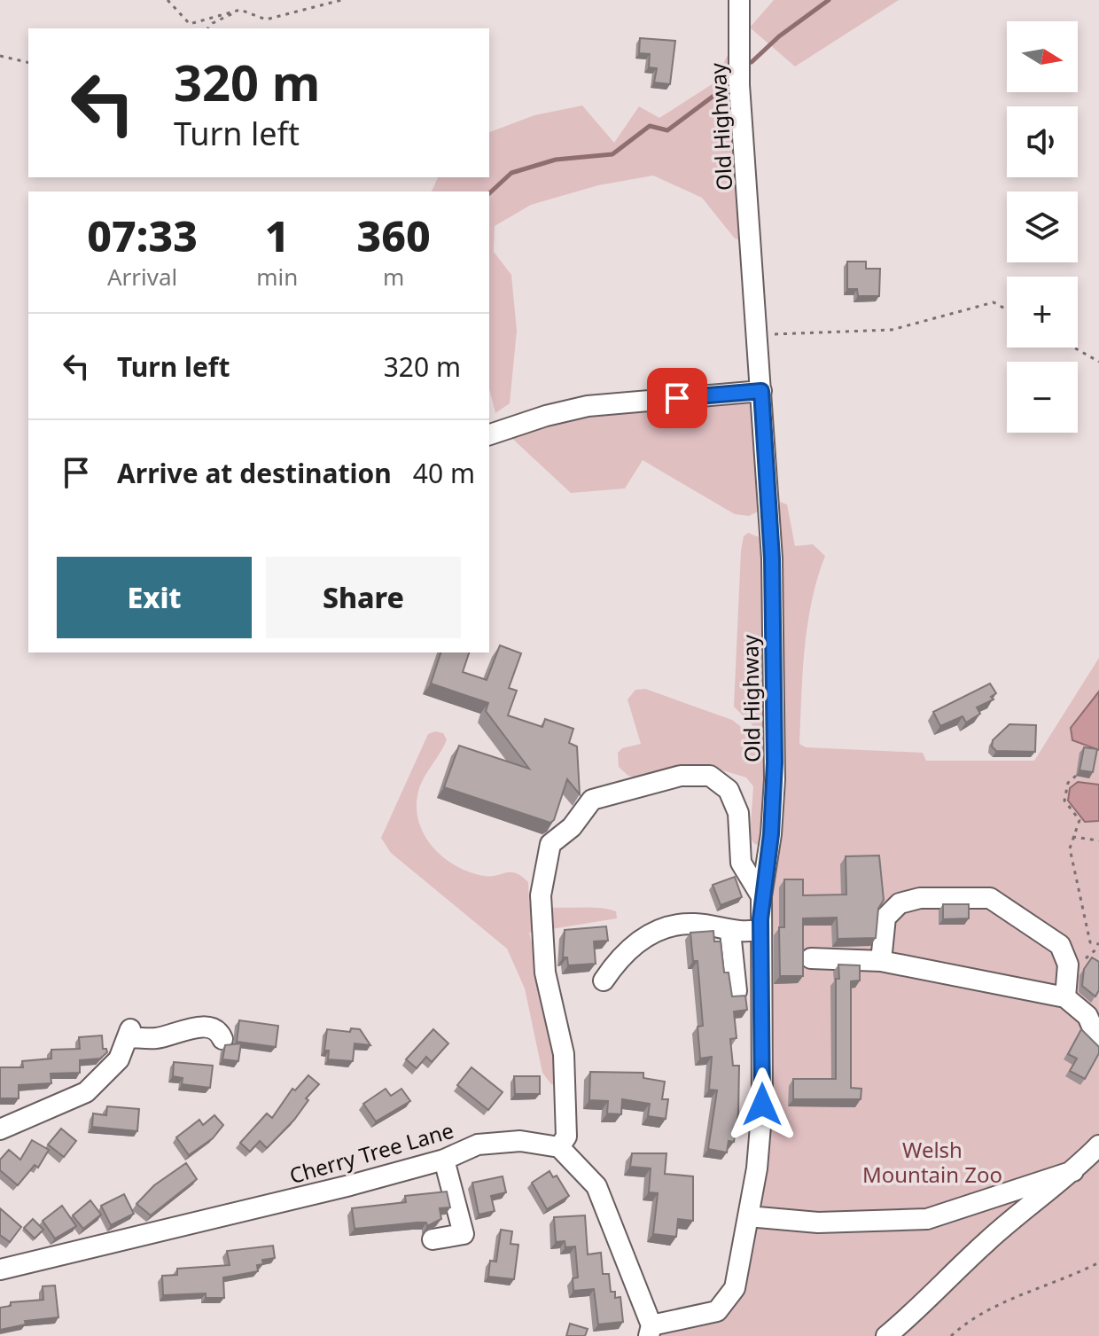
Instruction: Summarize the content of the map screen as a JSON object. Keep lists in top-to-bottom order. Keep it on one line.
{"streets":{"street":["Old Highway","Cherry Tree Lane"]},"parks":["Welsh Mountain Zoo"],"north":"right","page":{"map_buttons":["+","−"],"turn":["320 m","Turn left"],"eta":["07:33","Arrival","1","min","360","m"],"list":[{"name":"Turn left","value":"320 m"},{"name":"Arrive at destination","value":"40 m"}],"buttons":["Exit","Share"]}}
